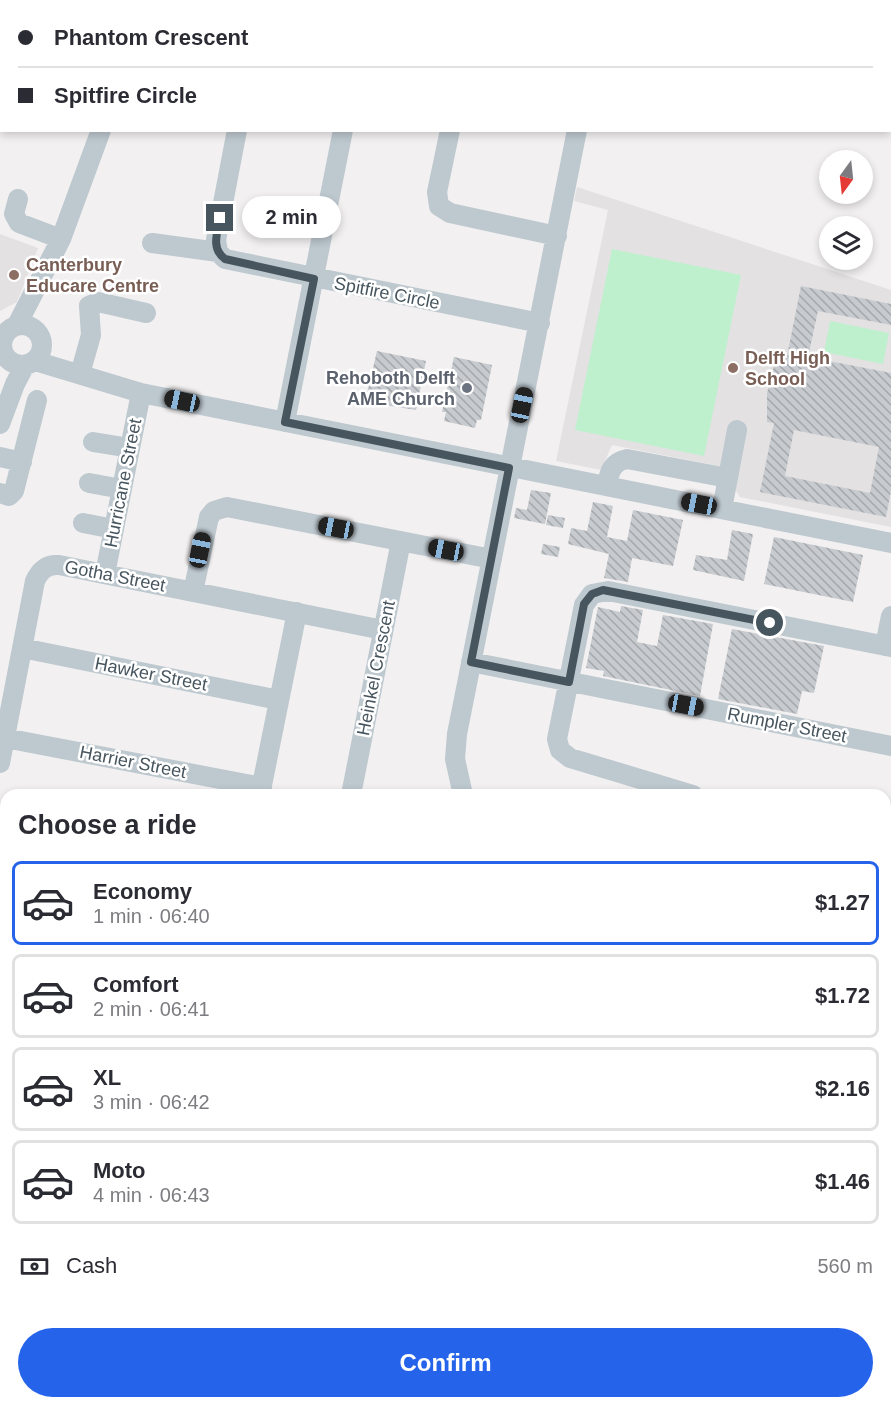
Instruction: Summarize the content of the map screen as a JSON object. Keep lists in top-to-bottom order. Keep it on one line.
{"streets":{"street":["Spitfire Circle","Hurricane Street","Gotha Street","Heinkel Crescent","Hawker Street","Rumpler Street","Harrier Street"]},"crossings":[["Hurricane Street","Gotha Street"],["Gotha Street","Heinkel Crescent"],["Gotha Street","Hawker Street"],["Gotha Street","Harrier Street"]],"places":["Canterbury Educare Centre","Delft High School","Rehoboth Delft AME Church"],"north":"bottom","page":{"banner":["Phantom Crescent","Spitfire Circle"],"bubble":"2 min","heading":"Choose a ride","list":[{"name":"Economy","note":"1 min · 06:40","value":"$1.27"},{"name":"Comfort","note":"2 min · 06:41","value":"$1.72"},{"name":"XL","note":"3 min · 06:42","value":"$2.16"},{"name":"Moto","note":"4 min · 06:43","value":"$1.46"}],"pay":["Cash","560 m"],"buttons":"Confirm"}}
